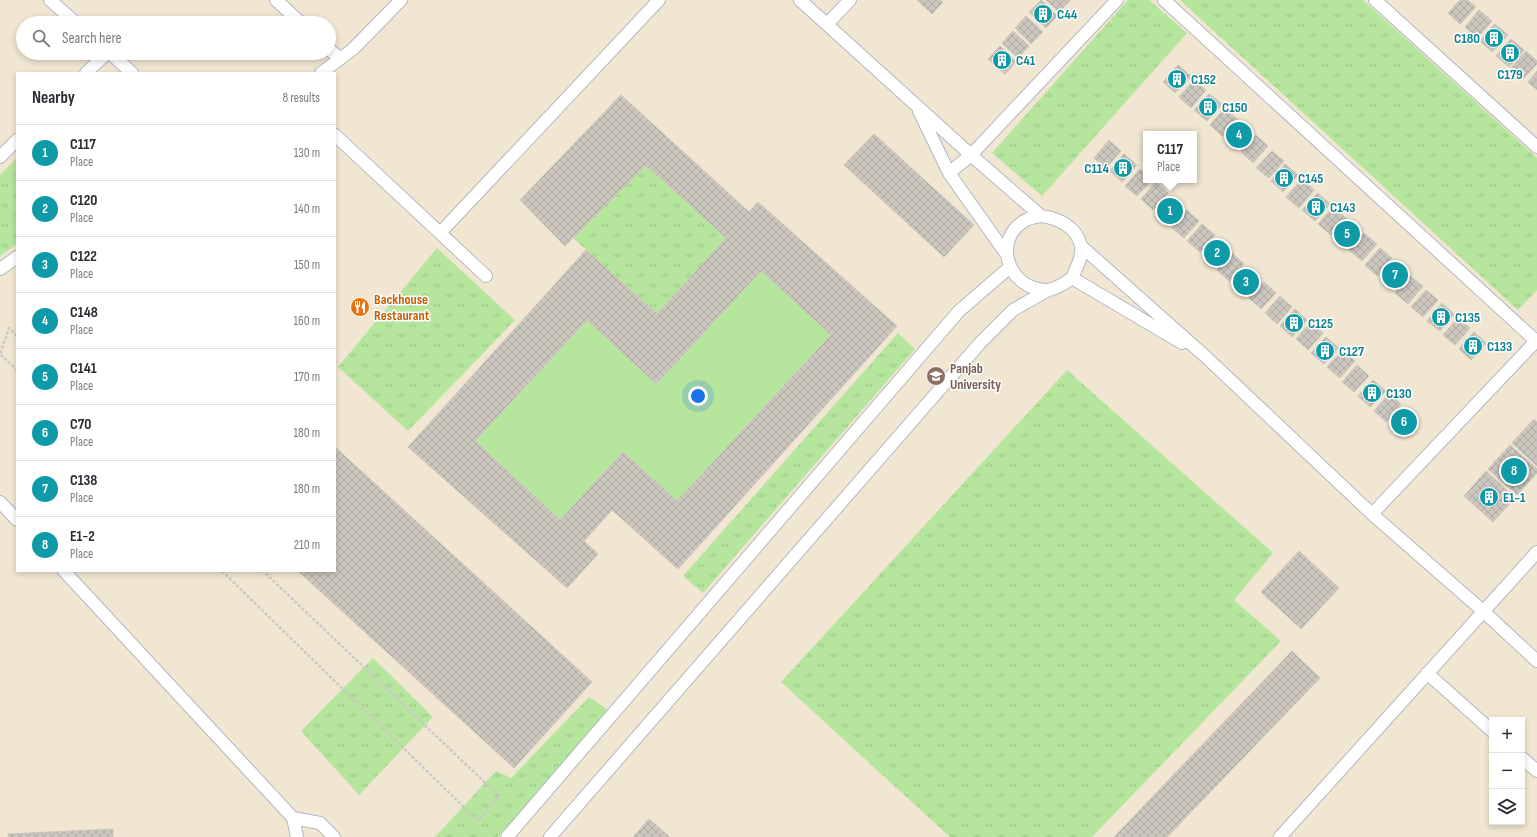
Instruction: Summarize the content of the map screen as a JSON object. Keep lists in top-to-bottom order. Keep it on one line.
{"places":{"building":["C44","C180","C179","C41","C152","C150","C114","C145","C143","C135","C125","C133","C127","C130","E1-1"],"restaurant":["Backhouse Restaurant"],"school or university":["Panjab University"]},"page":{"search":"Search here","heading":["Nearby","8 results"],"pins":["4","1","5","2","7","3","6","8"],"list":[{"mark":"1","name":"C117","note":"Place","value":"130 m"},{"mark":"2","name":"C120","note":"Place","value":"140 m"},{"mark":"3","name":"C122","note":"Place","value":"150 m"},{"mark":"4","name":"C148","note":"Place","value":"160 m"},{"mark":"5","name":"C141","note":"Place","value":"170 m"},{"mark":"6","name":"C70","note":"Place","value":"180 m"},{"mark":"7","name":"C138","note":"Place","value":"180 m"},{"mark":"8","name":"E1-2","note":"Place","value":"210 m"}],"popup":["C117","Place"],"map_buttons":["+","−"]}}
